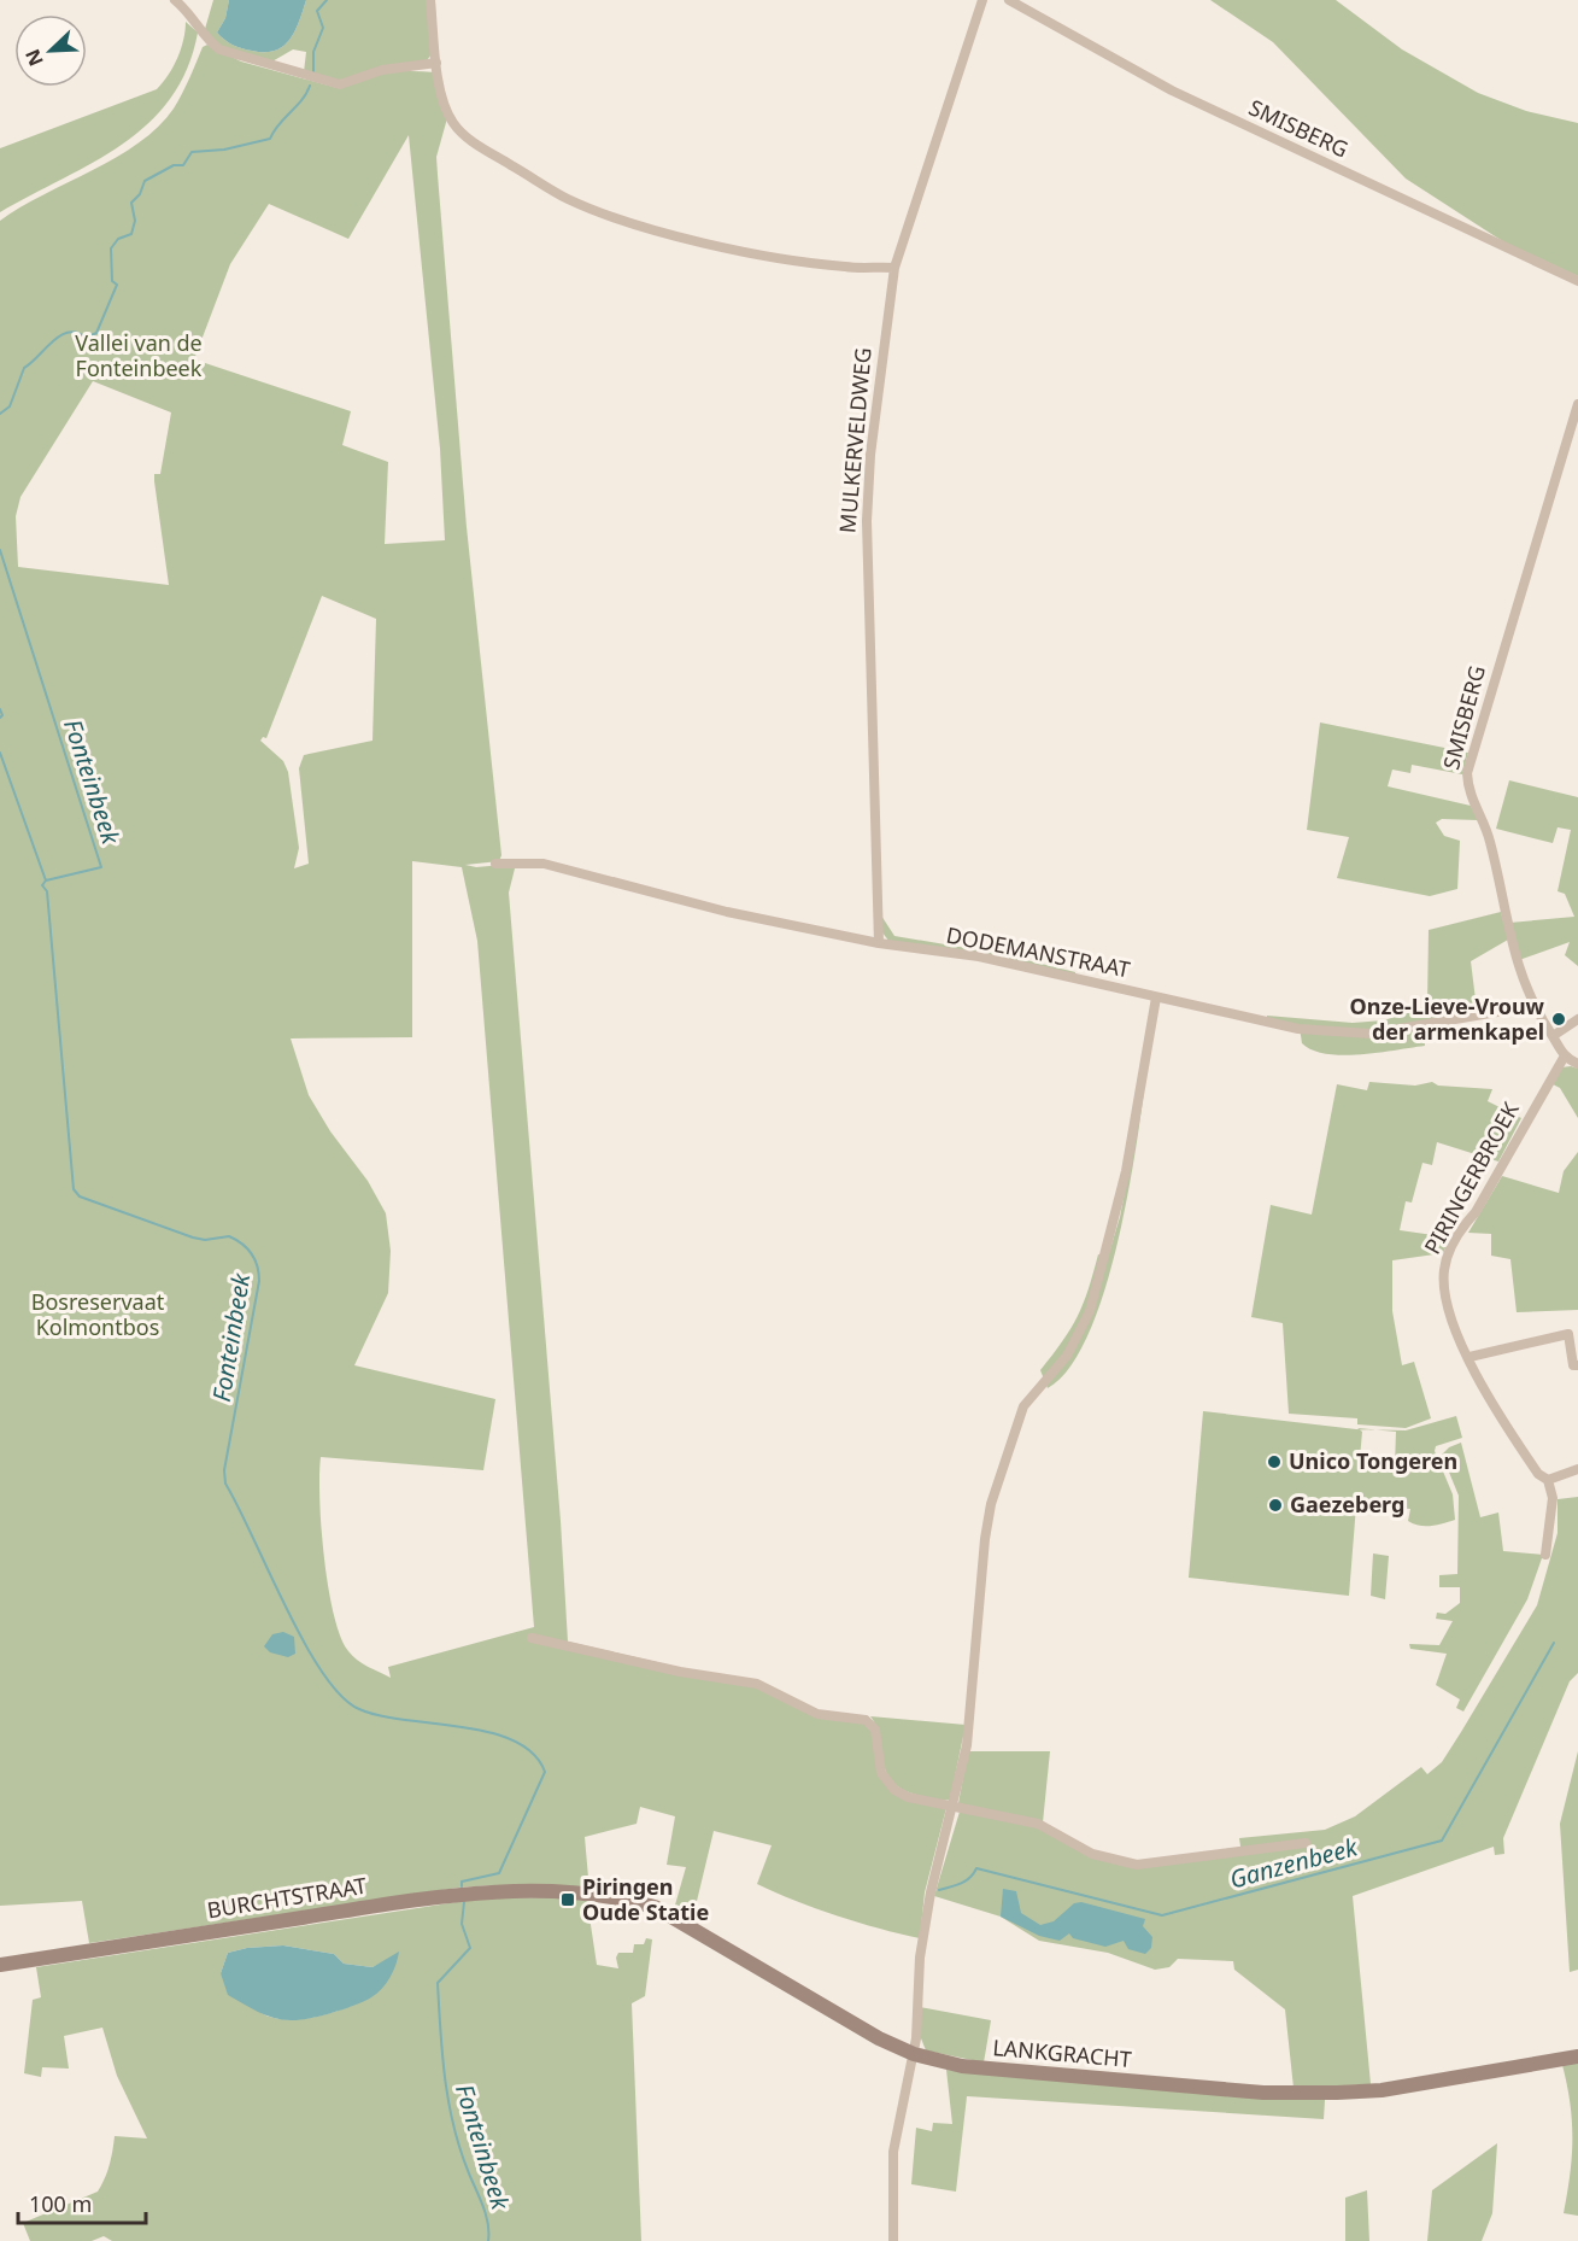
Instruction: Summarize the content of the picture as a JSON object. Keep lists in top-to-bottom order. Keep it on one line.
{"streets":{"street":["SMISBERG","MULKERVELDWEG","DODEMANSTRAAT","PIRINGERBROEK","BURCHTSTRAAT","LANKGRACHT"]},"crossings":[["SMISBERG","DODEMANSTRAAT"],["SMISBERG","PIRINGERBROEK"],["MULKERVELDWEG","DODEMANSTRAAT"],["BURCHTSTRAAT","LANKGRACHT"]],"water":["Fonteinbeek","Ganzenbeek"],"parks":["Vallei van de Fonteinbeek","Bosreservaat Kolmontbos"],"places":{"other":["Onze-Lieve-Vrouw der armenkapel","Unico Tongeren","Gaezeberg"],"transit":["Piringen Oude Statie"]},"scale_bar":"100 m","north":"bottom left"}
